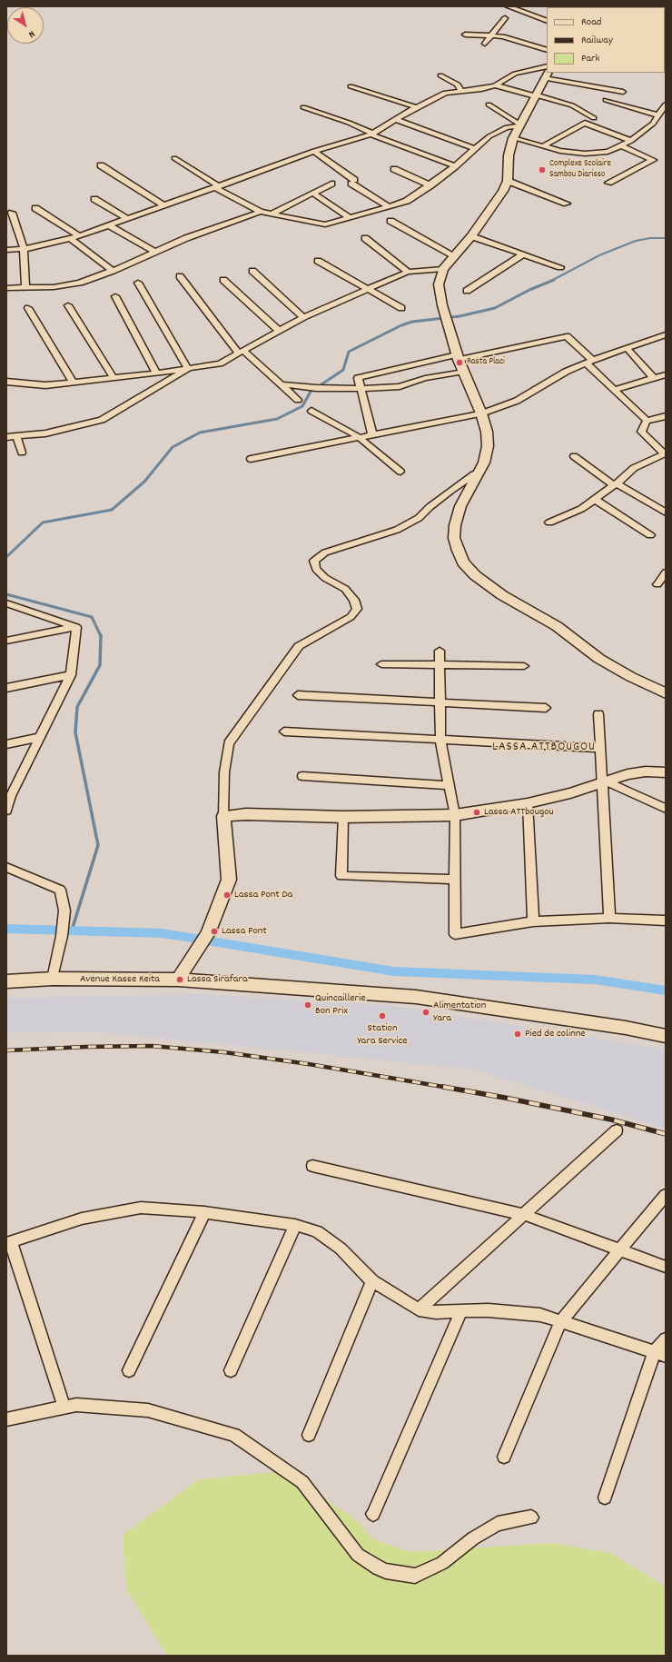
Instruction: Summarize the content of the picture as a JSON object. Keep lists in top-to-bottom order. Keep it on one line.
{"streets":{"street":["Avenue Kasse Keita"]},"districts":["LASSA ATTBOUGOU"],"places":["Complexe Scolaire Sambou Diarisso","Rasta Placi","Lassa ATTbougou","Lassa Pont Da","Lassa Pont","Lassa Sirafara","Quincaillerie Bon Prix","Alimentation Yara","Station Yara Service","Pied de colinne"],"legend":["Road","Railway","Park"],"north":"bottom right"}
